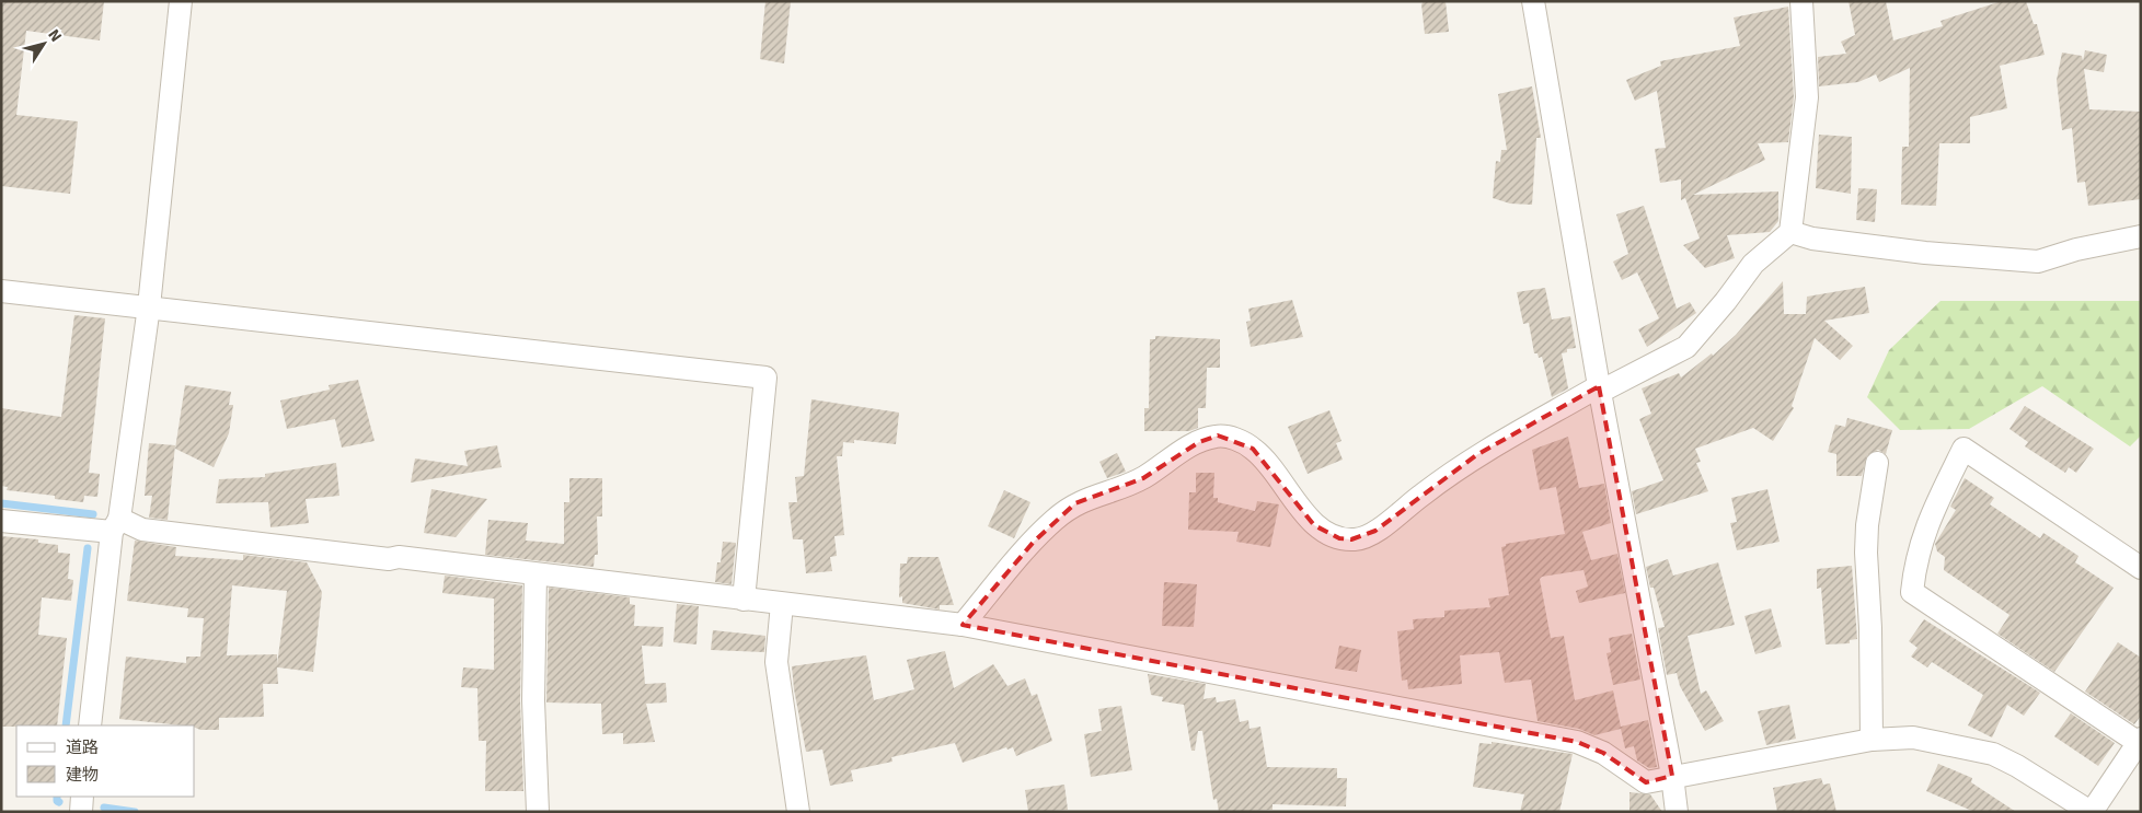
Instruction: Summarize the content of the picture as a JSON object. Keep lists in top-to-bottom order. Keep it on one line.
{"legend":["道路","建物"],"north":"top right"}
